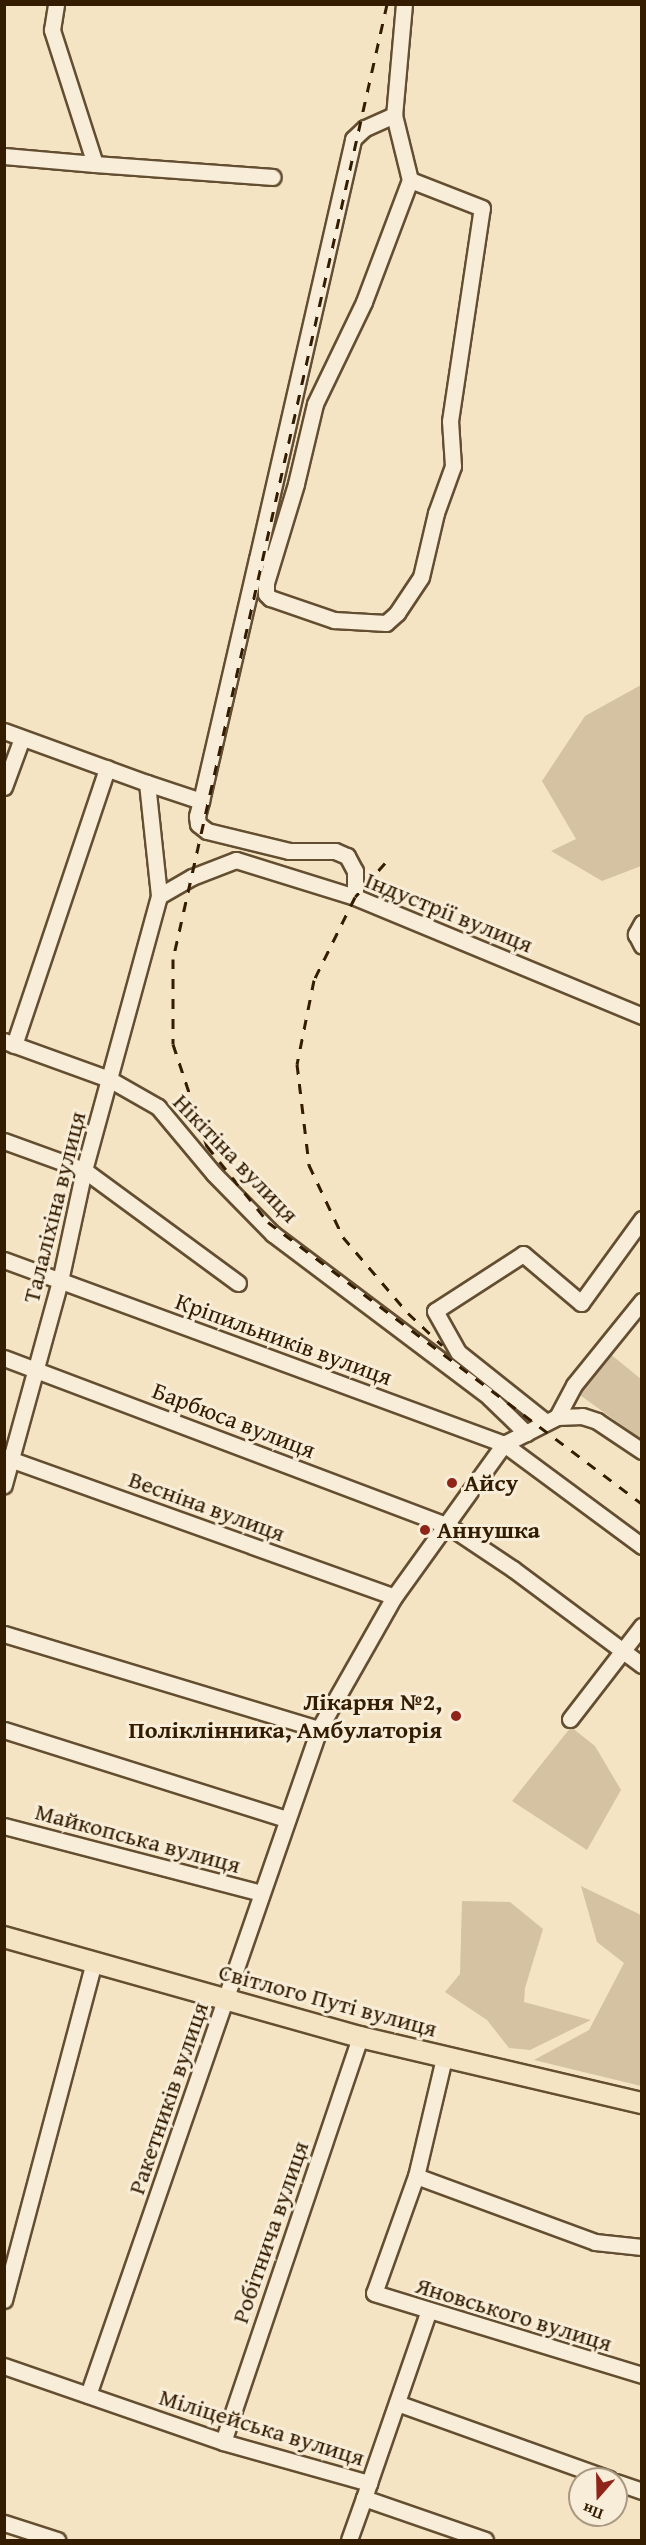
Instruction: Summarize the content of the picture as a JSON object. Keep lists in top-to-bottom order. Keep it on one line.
{"streets":{"main road":["Світлого Путі вулиця"],"street":["Індустрії вулиця","Нікітіна вулиця","Талаліхіна вулиця","Кріпильників вулиця","Барбюса вулиця","Весніна вулиця","Майкопська вулиця","Ракетників вулиця","Робітнича вулиця","Яновського вулиця","Міліцейська вулиця"]},"crossings":[["Індустрії вулиця","Талаліхіна вулиця"],["Нікітіна вулиця","Талаліхіна вулиця"],["Талаліхіна вулиця","Кріпильників вулиця"],["Талаліхіна вулиця","Барбюса вулиця"],["Талаліхіна вулиця","Весніна вулиця"],["Кріпильників вулиця","Ракетників вулиця"],["Барбюса вулиця","Ракетників вулиця"],["Весніна вулиця","Ракетників вулиця"],["Майкопська вулиця","Ракетників вулиця"],["Світлого Путі вулиця","Ракетників вулиця"],["Світлого Путі вулиця","Робітнича вулиця"],["Ракетників вулиця","Міліцейська вулиця"],["Робітнича вулиця","Міліцейська вулиця"]],"places":["Айсу","Аннушка","Лікарня №2, Поліклінника, Амбулаторія"],"north":"bottom"}
